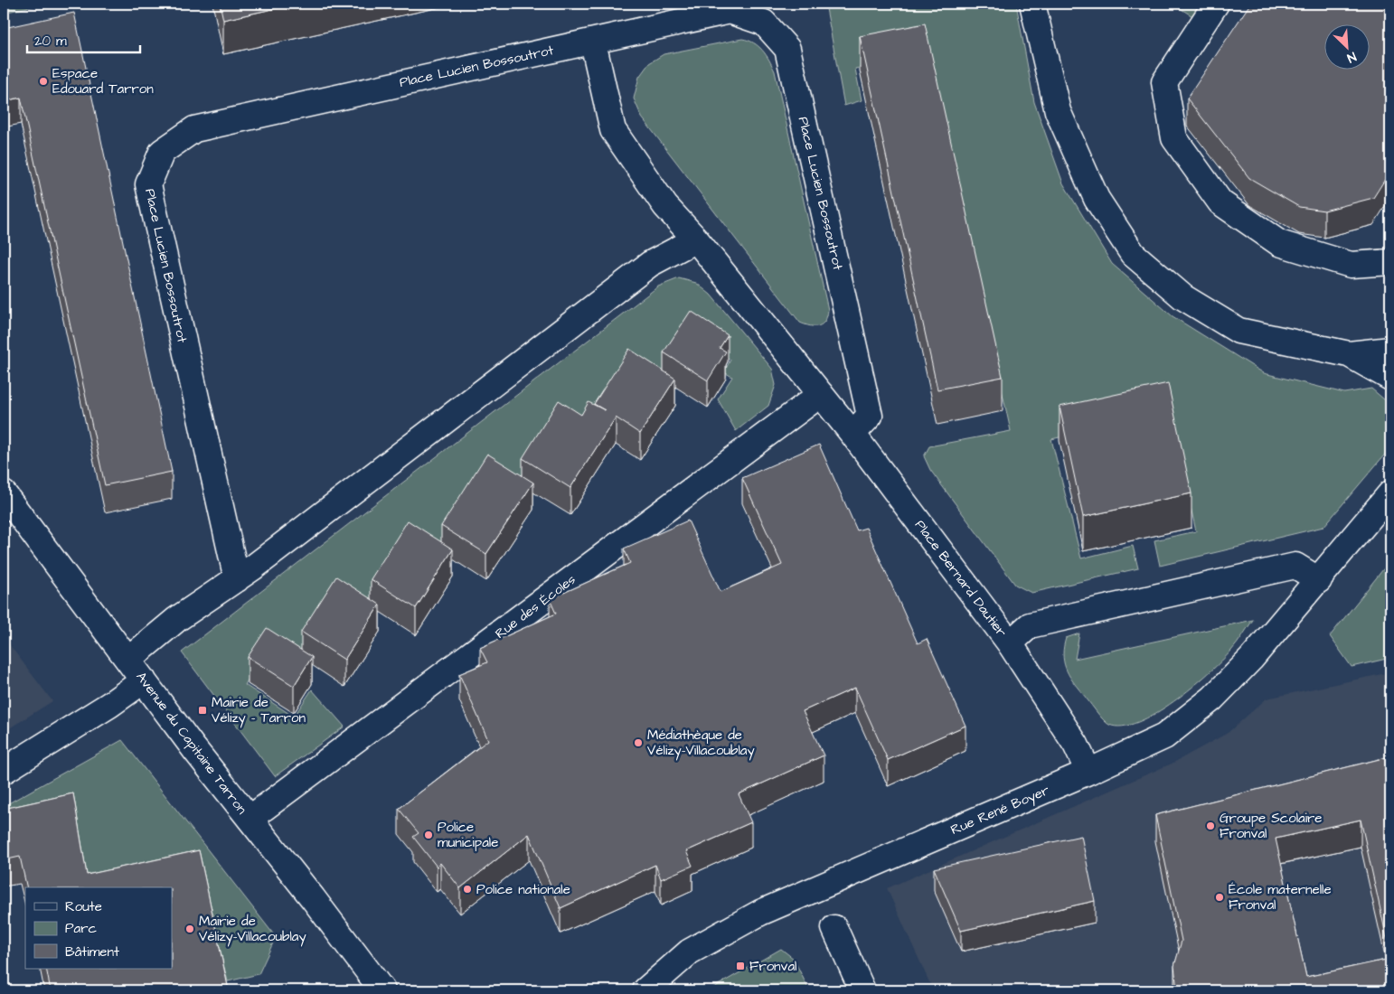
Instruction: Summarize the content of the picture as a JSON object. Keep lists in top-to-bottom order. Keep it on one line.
{"streets":{"street":["Place Lucien Bossoutrot","Place Bernard Dautier","Rue des Écoles","Avenue du Capitaine Tarron","Rue René Boyer"]},"crossings":[["Place Lucien Bossoutrot","Place Bernard Dautier"],["Place Bernard Dautier","Rue des Écoles"],["Place Bernard Dautier","Rue René Boyer"],["Rue des Écoles","Avenue du Capitaine Tarron"]],"places":{"other":["Espace Edouard Tarron","Médiathèque de Vélizy-Villacoublay","Groupe Scolaire Fronval","Police municipale","Police nationale","École maternelle Fronval","Mairie de Vélizy-Villacoublay"],"transit":["Mairie de Vélizy - Tarron","Fronval"]},"legend":["Route","Parc","Bâtiment"],"scale_bar":"20 m","north":"bottom right"}
